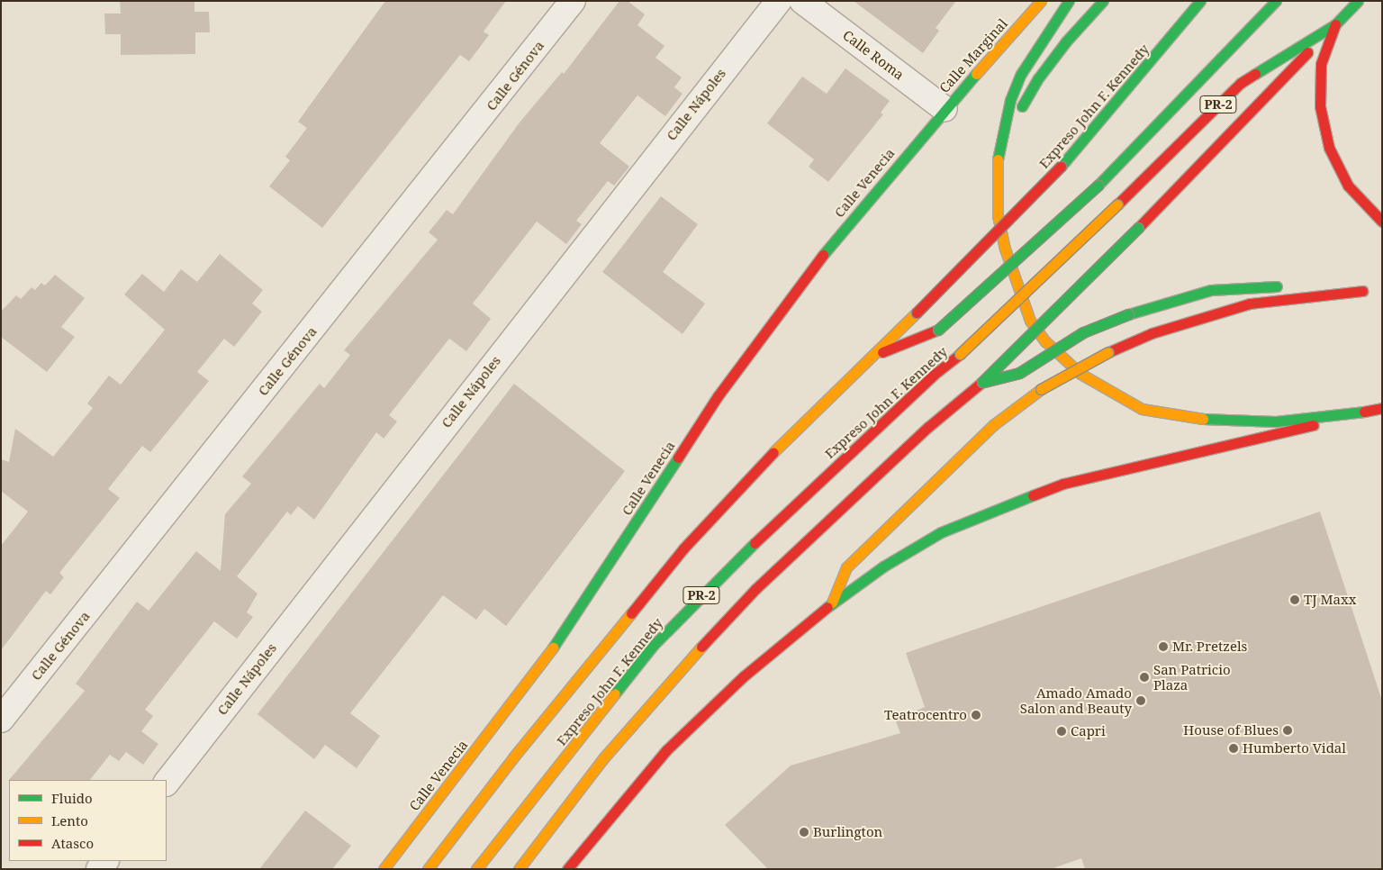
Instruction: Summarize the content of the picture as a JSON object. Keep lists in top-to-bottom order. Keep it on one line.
{"streets":{"main road":["Calle Marginal","PR-2","Expreso John F. Kennedy","Calle Venecia"],"street":["Calle Roma","Calle Génova","Calle Nápoles"]},"crossings":[["Calle Roma","Calle Marginal"],["Calle Roma","Calle Venecia"],["Calle Marginal","Calle Venecia"]],"places":["TJ Maxx","Mr. Pretzels","San Patricio Plaza","Amado Amado Salon and Beauty","Teatrocentro","House of Blues","Capri","Humberto Vidal","Burlington"],"legend":["Fluido","Lento","Atasco"]}
